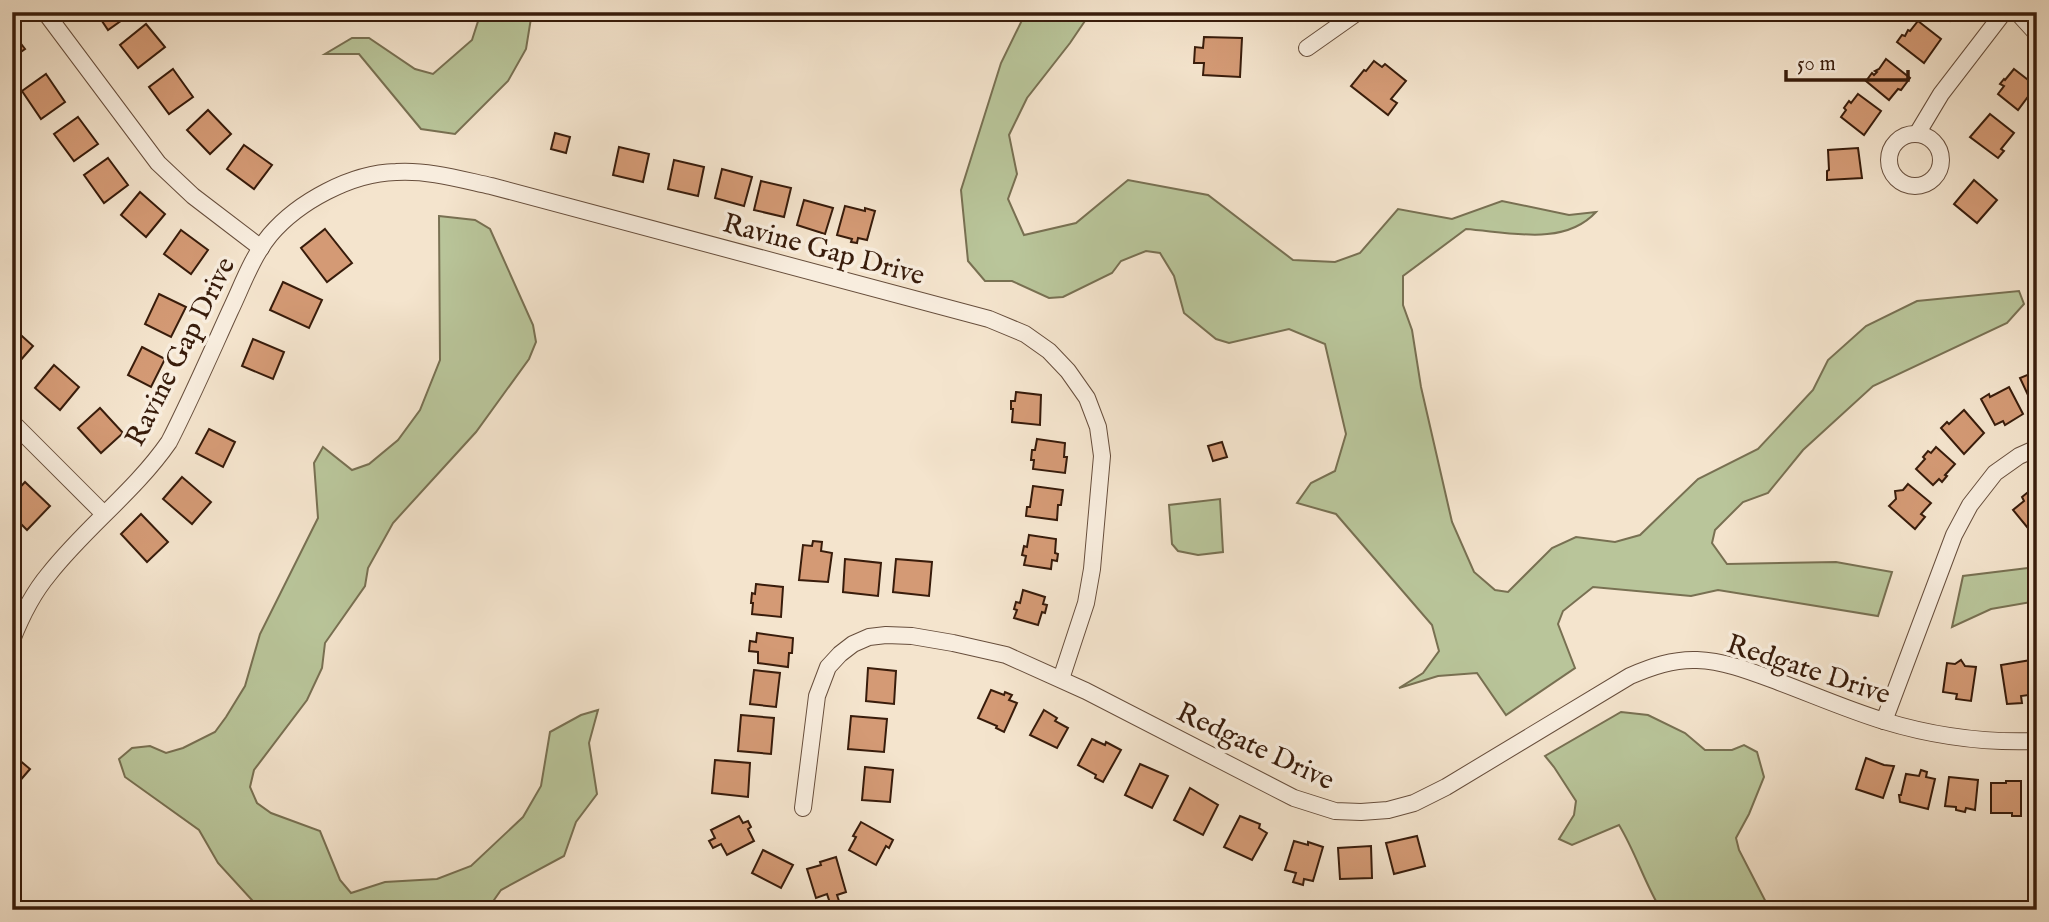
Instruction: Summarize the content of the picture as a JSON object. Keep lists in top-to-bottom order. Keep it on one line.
{"streets":{"street":["Ravine Gap Drive","Redgate Drive"]},"crossings":[["Ravine Gap Drive","Redgate Drive"]],"scale_bar":"50 m"}
